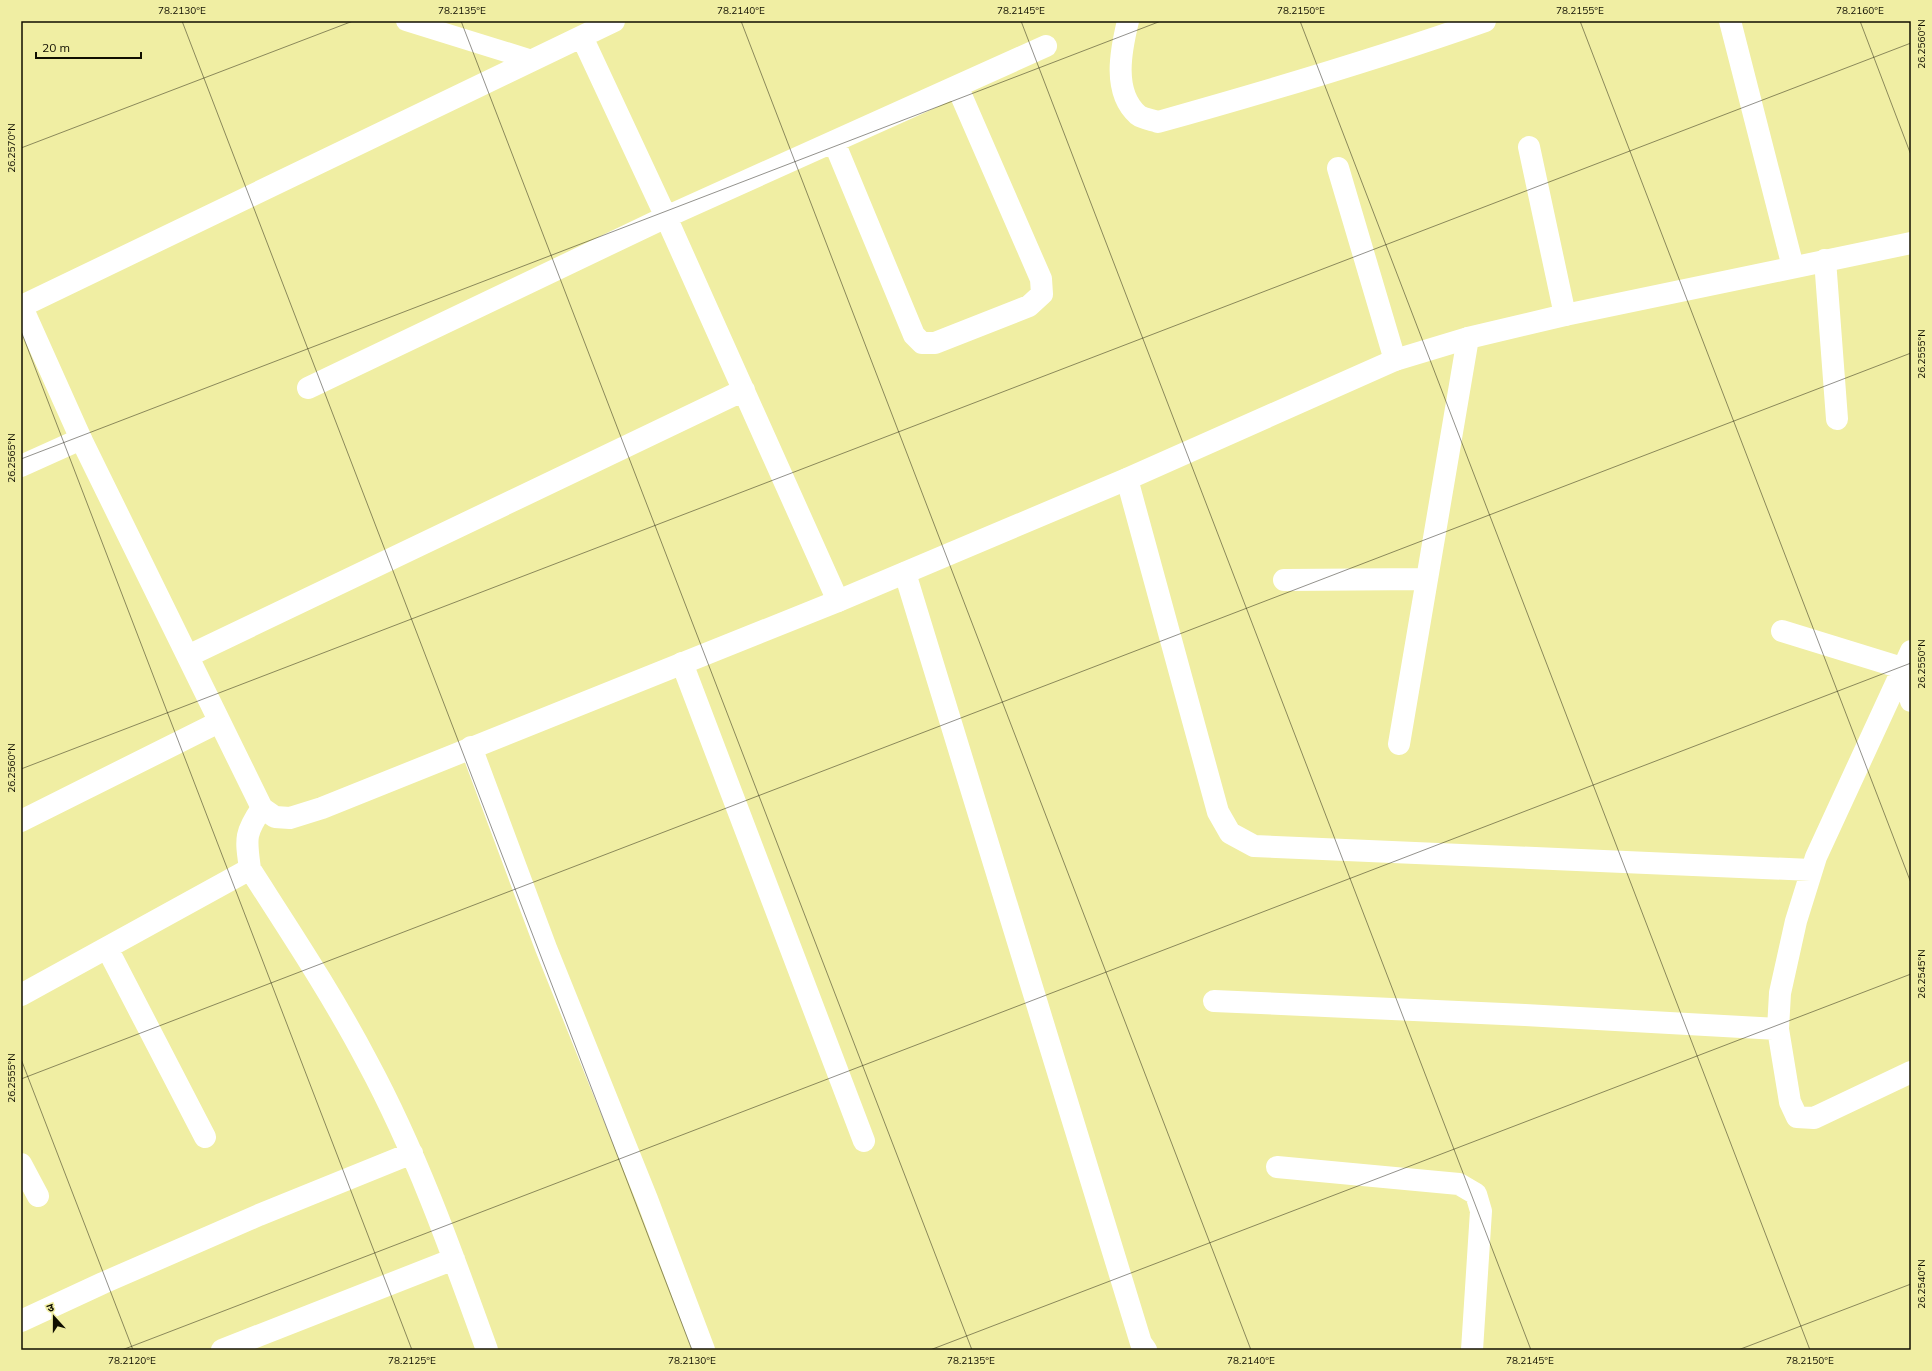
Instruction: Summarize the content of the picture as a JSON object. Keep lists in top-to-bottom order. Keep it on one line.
{"scale_bar":"20 m","north":"top","coordinates":["78.2130°E","78.2135°E","78.2140°E","78.2145°E","78.2150°E","78.2155°E","78.2160°E","26.2560°N","26.2570°N","26.2555°N","26.2565°N","26.2550°N","26.2545°N","26.2540°N","78.2120°E","78.2125°E"]}
